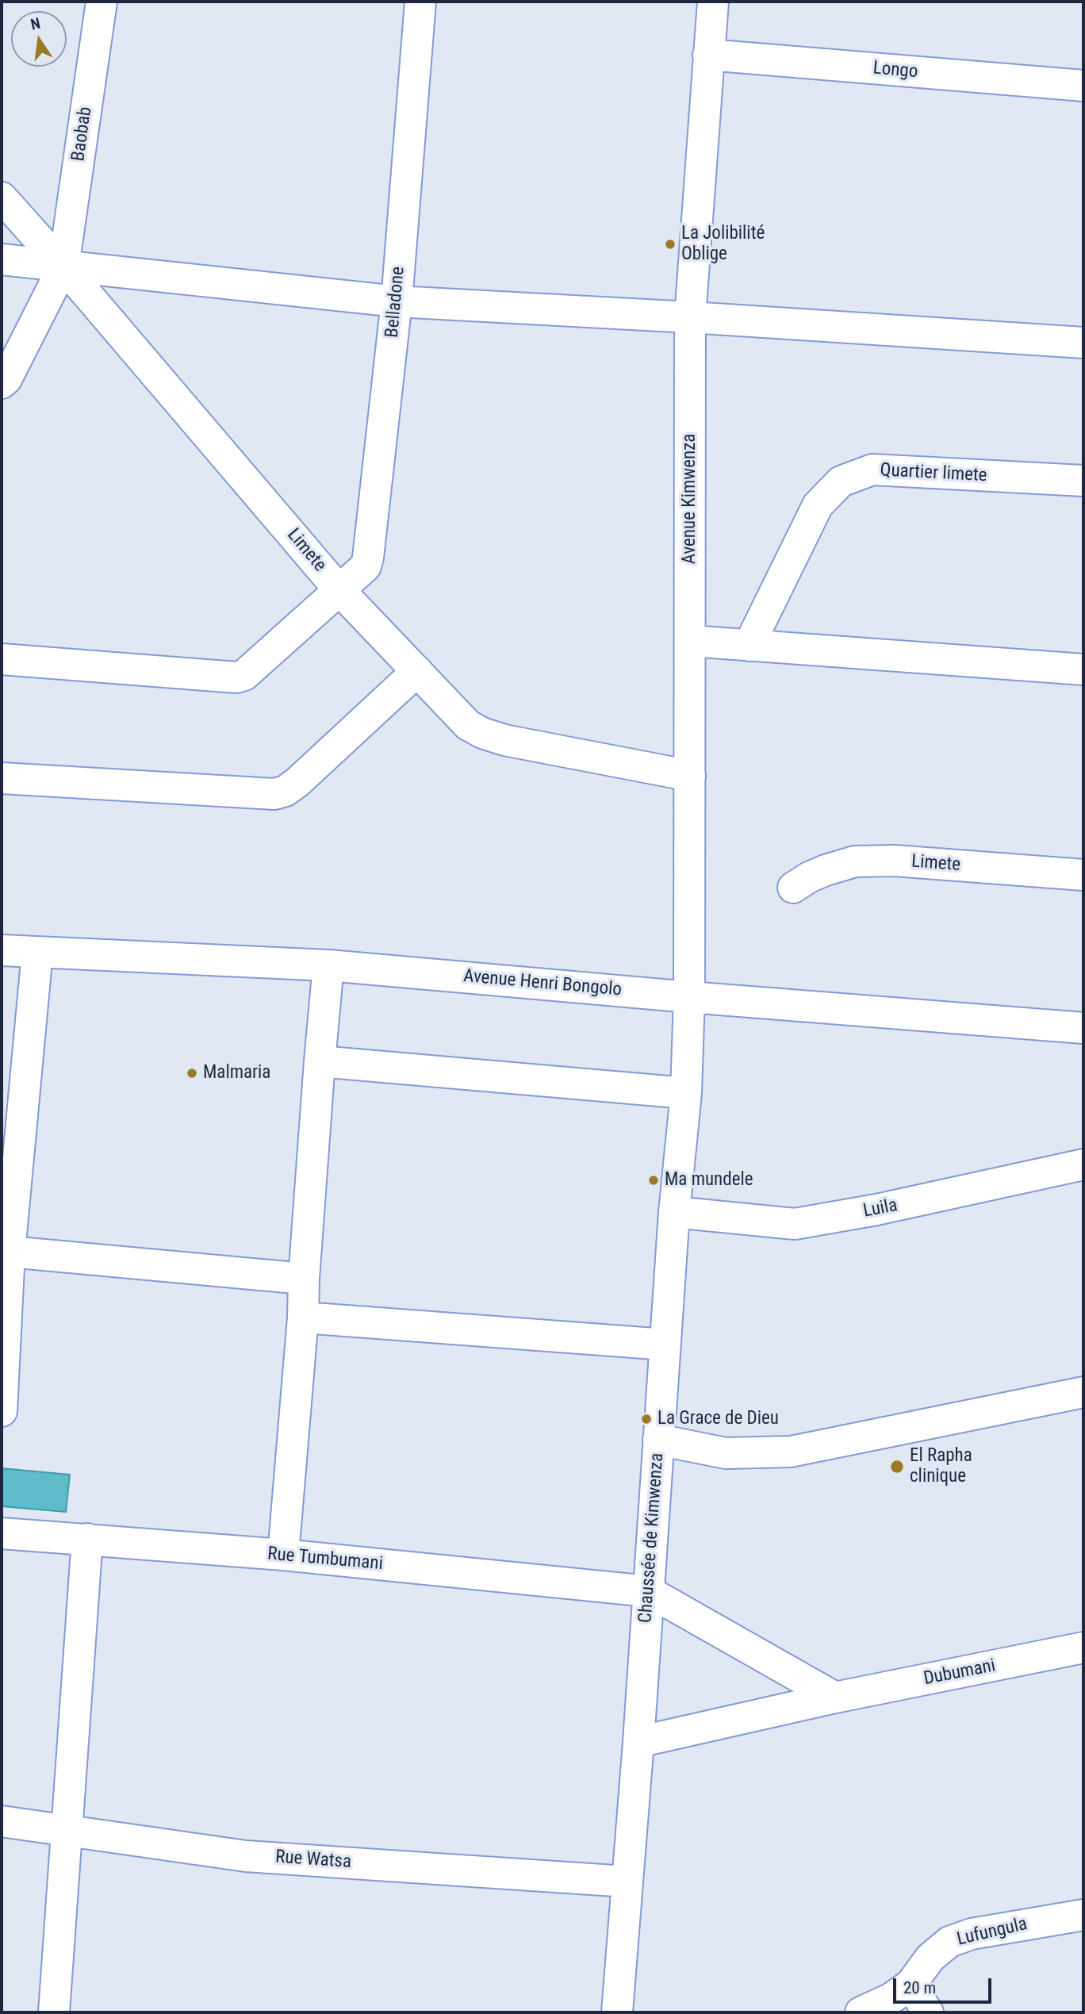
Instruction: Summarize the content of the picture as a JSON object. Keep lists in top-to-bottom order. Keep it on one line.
{"streets":{"street":["Longo","Baobab","Belladone","Quartier limete","Avenue Kimwenza","Limete","Avenue Henri Bongolo","Luila","Chaussée de Kimwenza","Rue Tumbumani","Dubumani","Rue Watsa","Lufungula"]},"crossings":[["Longo","Avenue Kimwenza"],["Baobab","Limete"],["Belladone","Limete"],["Avenue Kimwenza","Limete"],["Avenue Kimwenza","Avenue Henri Bongolo"],["Avenue Kimwenza","Chaussée de Kimwenza"],["Avenue Henri Bongolo","Chaussée de Kimwenza"],["Luila","Chaussée de Kimwenza"],["Chaussée de Kimwenza","Rue Tumbumani"],["Chaussée de Kimwenza","Dubumani"],["Chaussée de Kimwenza","Rue Watsa"]],"places":["La Jolibilité Oblige","Malmaria","Ma mundele","La Grace de Dieu","El Rapha clinique"],"scale_bar":"20 m","north":"top"}
